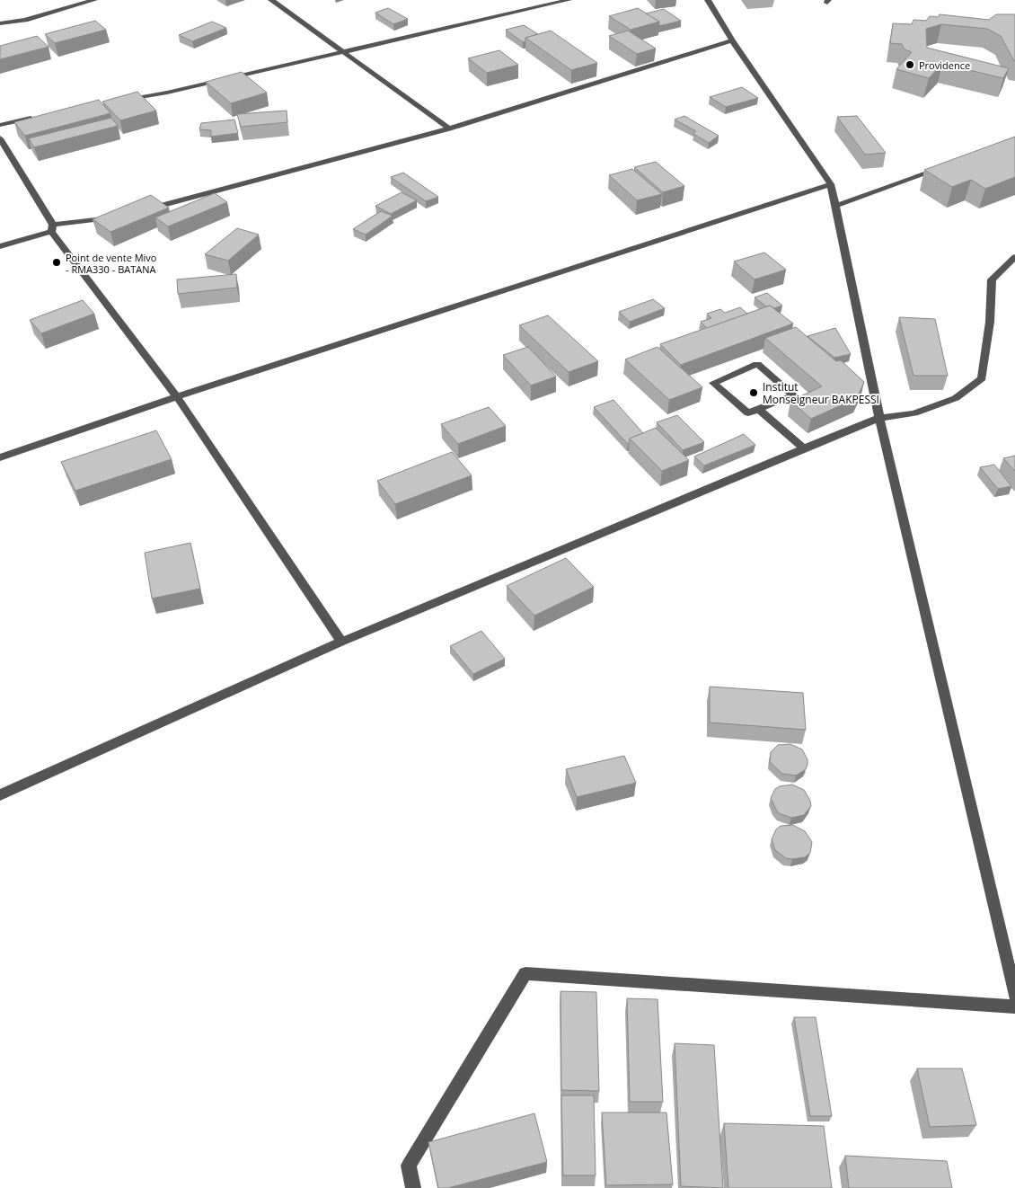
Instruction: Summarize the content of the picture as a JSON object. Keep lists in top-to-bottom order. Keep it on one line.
{"places":["Providence","Point de vente Mivo - RMA330 - BATANA","Institut Monseigneur BAKPESSI"]}
